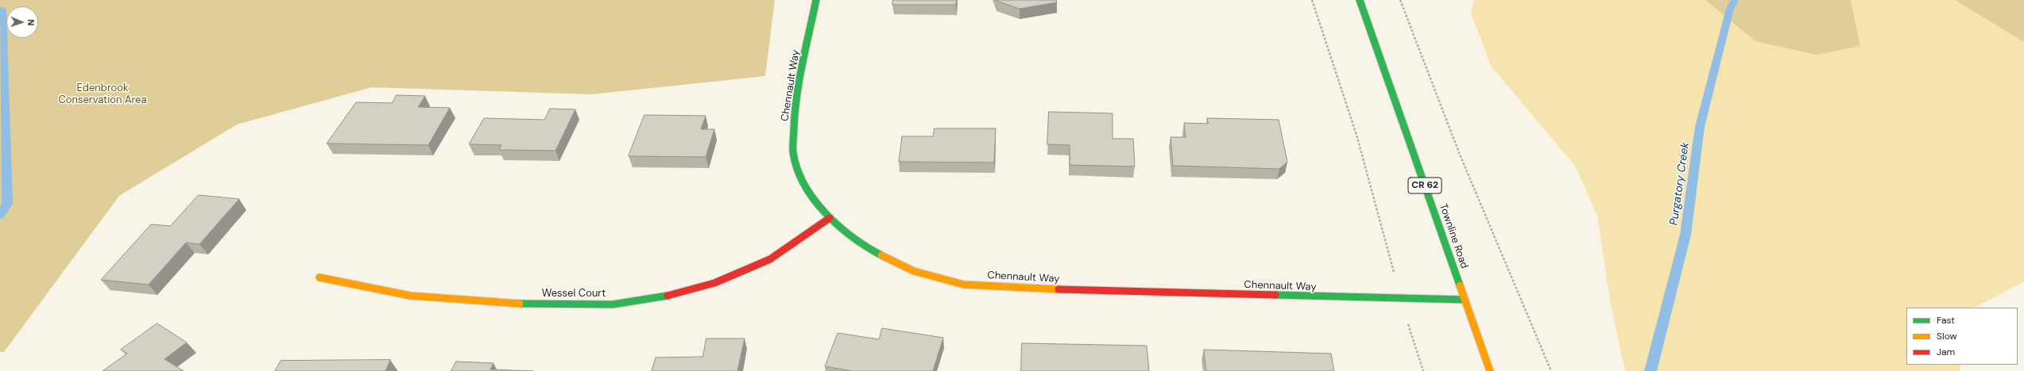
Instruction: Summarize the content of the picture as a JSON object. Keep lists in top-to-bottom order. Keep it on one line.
{"streets":{"street":["Chennault Way","CR 62","Townline Road","Wessel Court"]},"crossings":[["Chennault Way","Townline Road"],["Chennault Way","Wessel Court"]],"water":["Purgatory Creek"],"parks":["Edenbrook Conservation Area"],"legend":["Fast","Slow","Jam"],"north":"right"}
